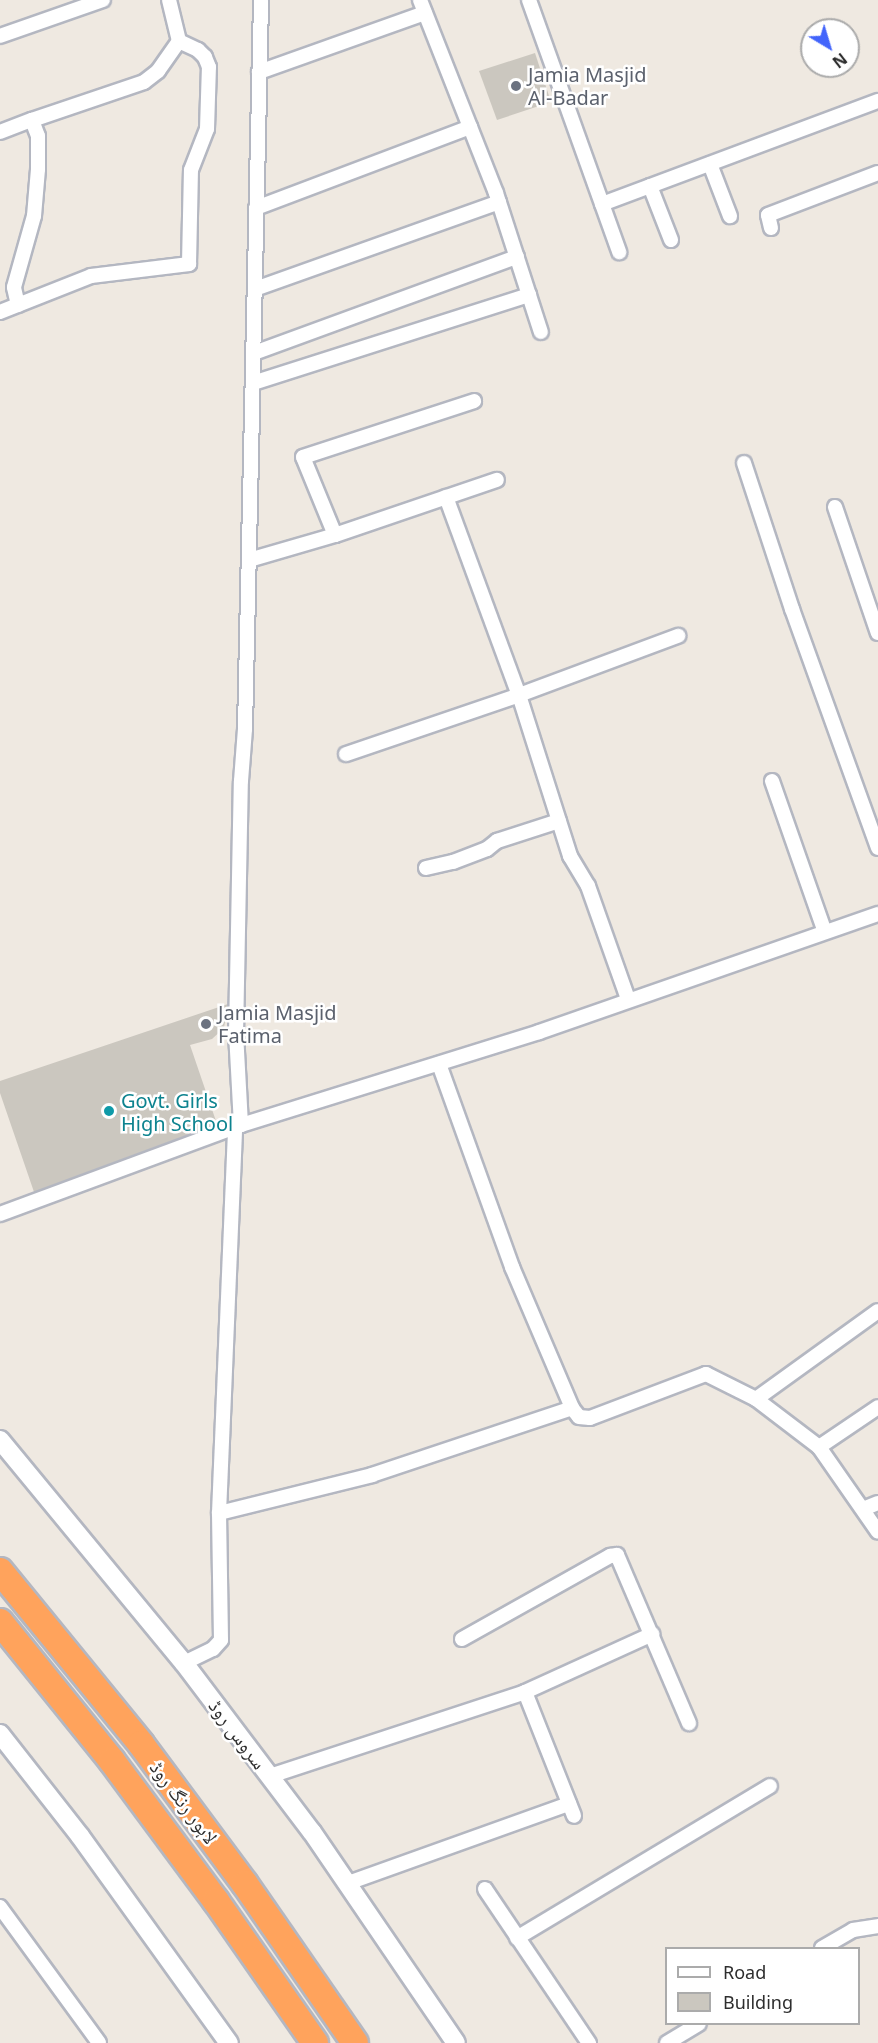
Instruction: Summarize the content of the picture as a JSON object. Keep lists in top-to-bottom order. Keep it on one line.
{"streets":{"highway":["لاہور رنگ روڈ"],"street":["سروس روڈ"]},"places":["Jamia Masjid Al-Badar","Jamia Masjid Fatima","Govt. Girls High School"],"legend":["Road","Building"],"north":"bottom right"}
